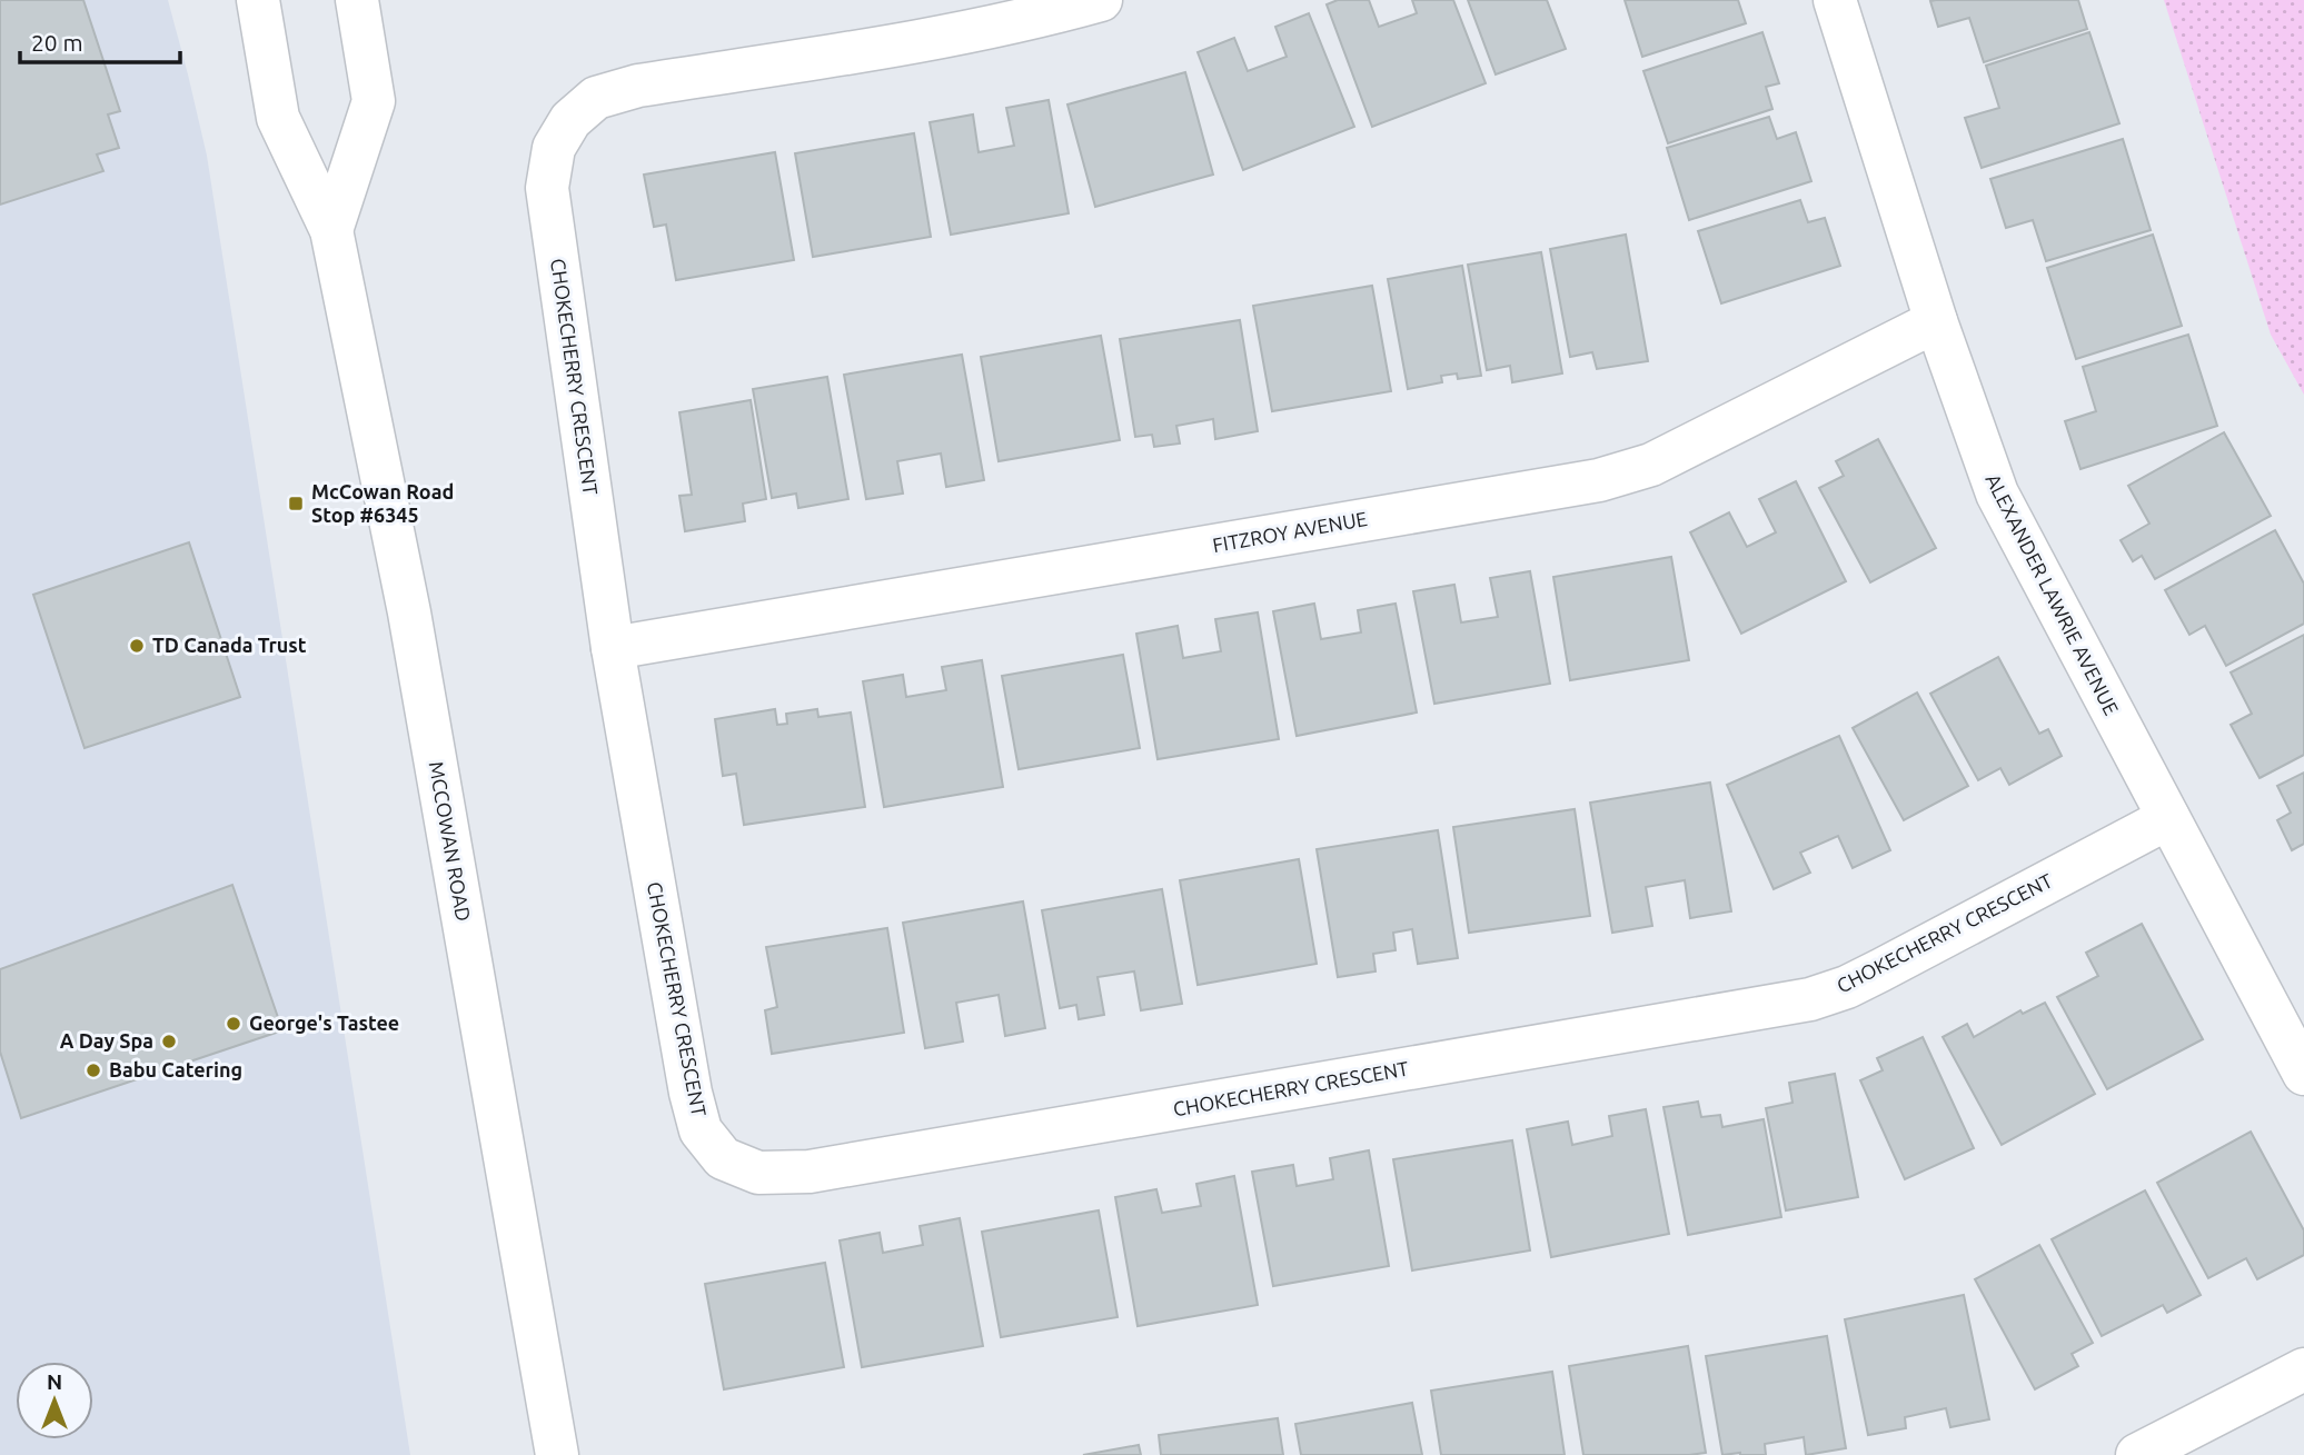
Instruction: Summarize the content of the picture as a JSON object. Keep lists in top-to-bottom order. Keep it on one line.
{"streets":{"street":["CHOKECHERRY CRESCENT","FITZROY AVENUE","ALEXANDER LAWRIE AVENUE","MCCOWAN ROAD"]},"crossings":[["CHOKECHERRY CRESCENT","FITZROY AVENUE"],["CHOKECHERRY CRESCENT","ALEXANDER LAWRIE AVENUE"],["FITZROY AVENUE","ALEXANDER LAWRIE AVENUE"]],"places":{"transit":["McCowan Road Stop #6345"],"other":["TD Canada Trust","George's Tastee","A Day Spa","Babu Catering"]},"scale_bar":"20 m","north":"top"}
